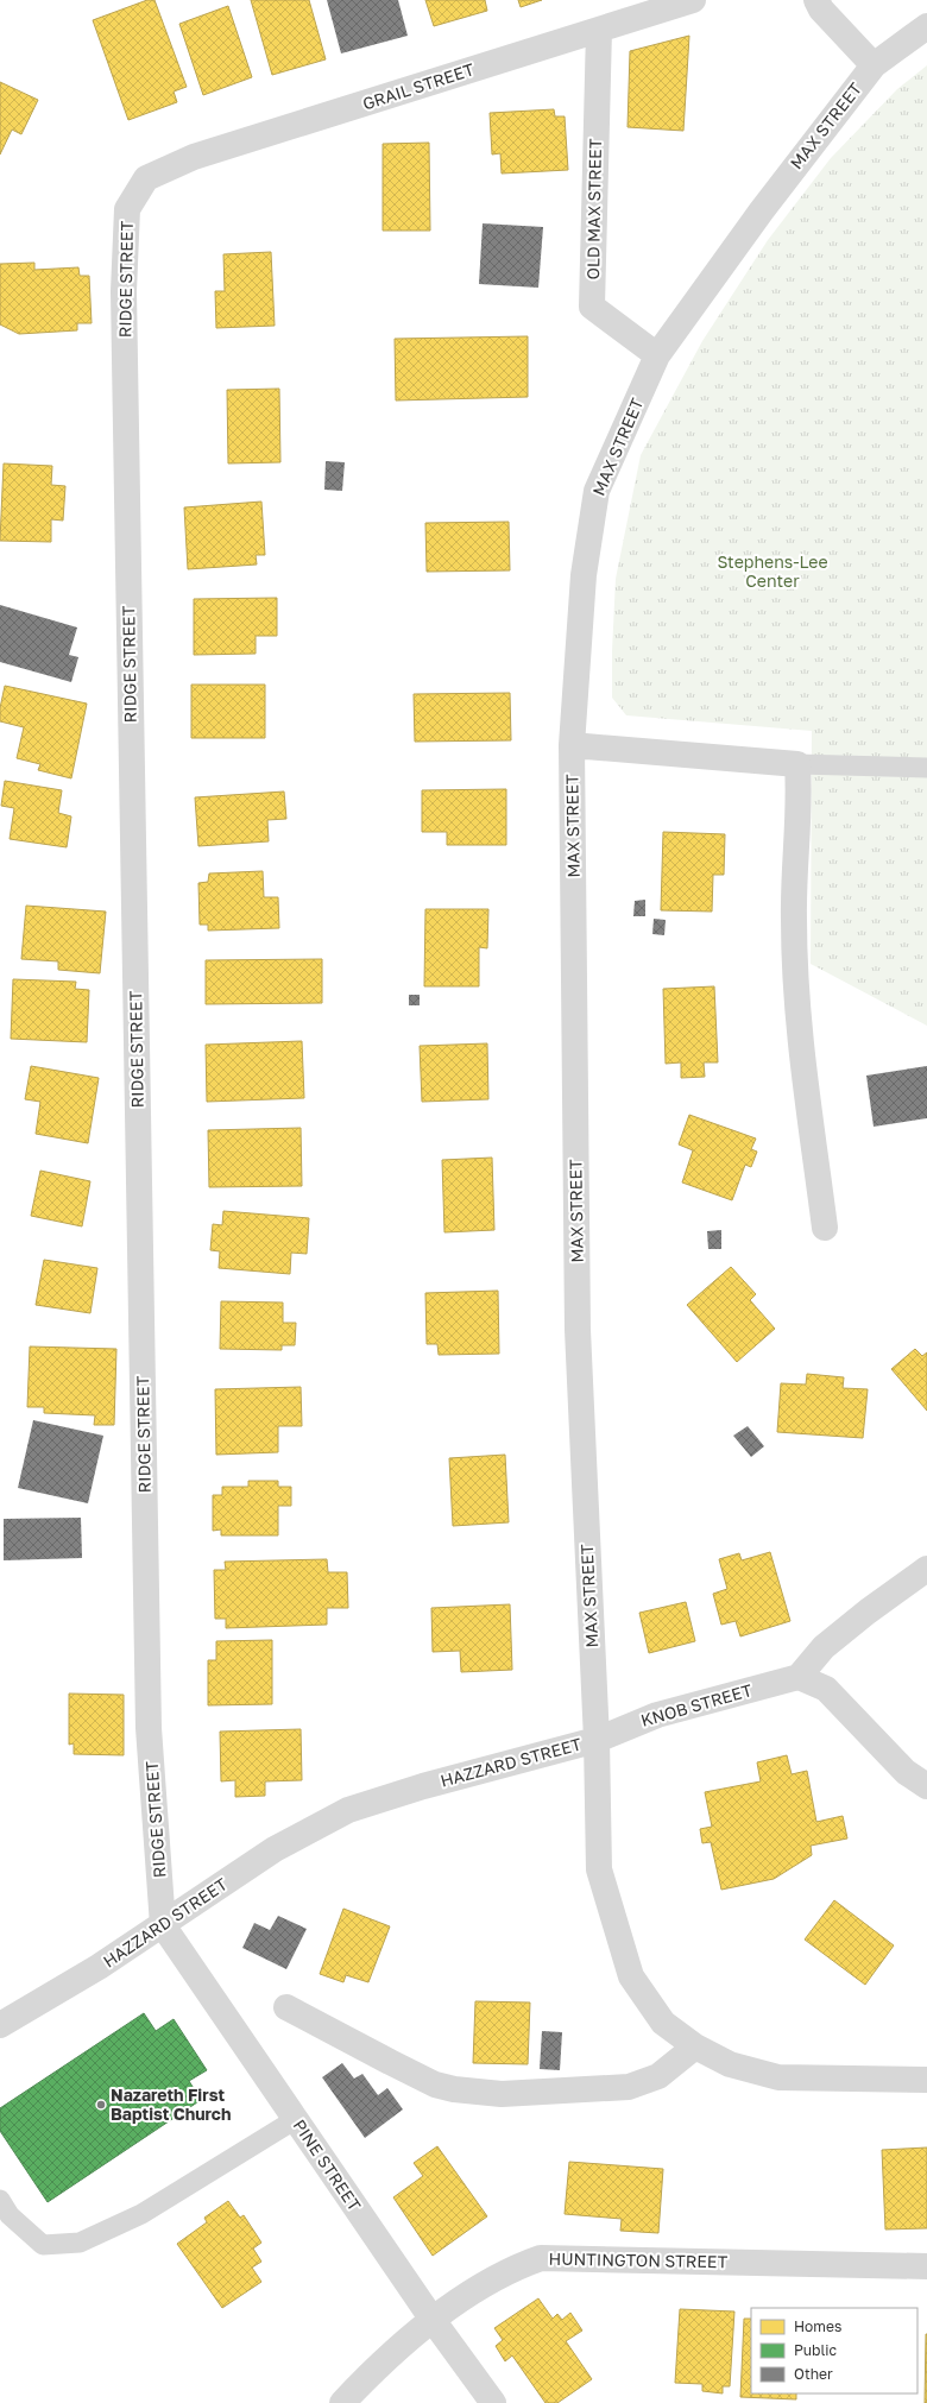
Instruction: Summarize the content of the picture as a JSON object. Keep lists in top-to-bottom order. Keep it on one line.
{"streets":{"street":["GRAIL STREET","MAX STREET","OLD MAX STREET","RIDGE STREET","KNOB STREET","HAZZARD STREET","PINE STREET","HUNTINGTON STREET"]},"crossings":[["GRAIL STREET","OLD MAX STREET"],["GRAIL STREET","RIDGE STREET"],["MAX STREET","OLD MAX STREET"],["MAX STREET","KNOB STREET"],["MAX STREET","HAZZARD STREET"],["RIDGE STREET","HAZZARD STREET"],["RIDGE STREET","PINE STREET"],["KNOB STREET","HAZZARD STREET"],["HAZZARD STREET","PINE STREET"],["PINE STREET","HUNTINGTON STREET"]],"parks":["Stephens-Lee Center"],"places":["Nazareth First Baptist Church"],"legend":["Homes","Public","Other"]}
